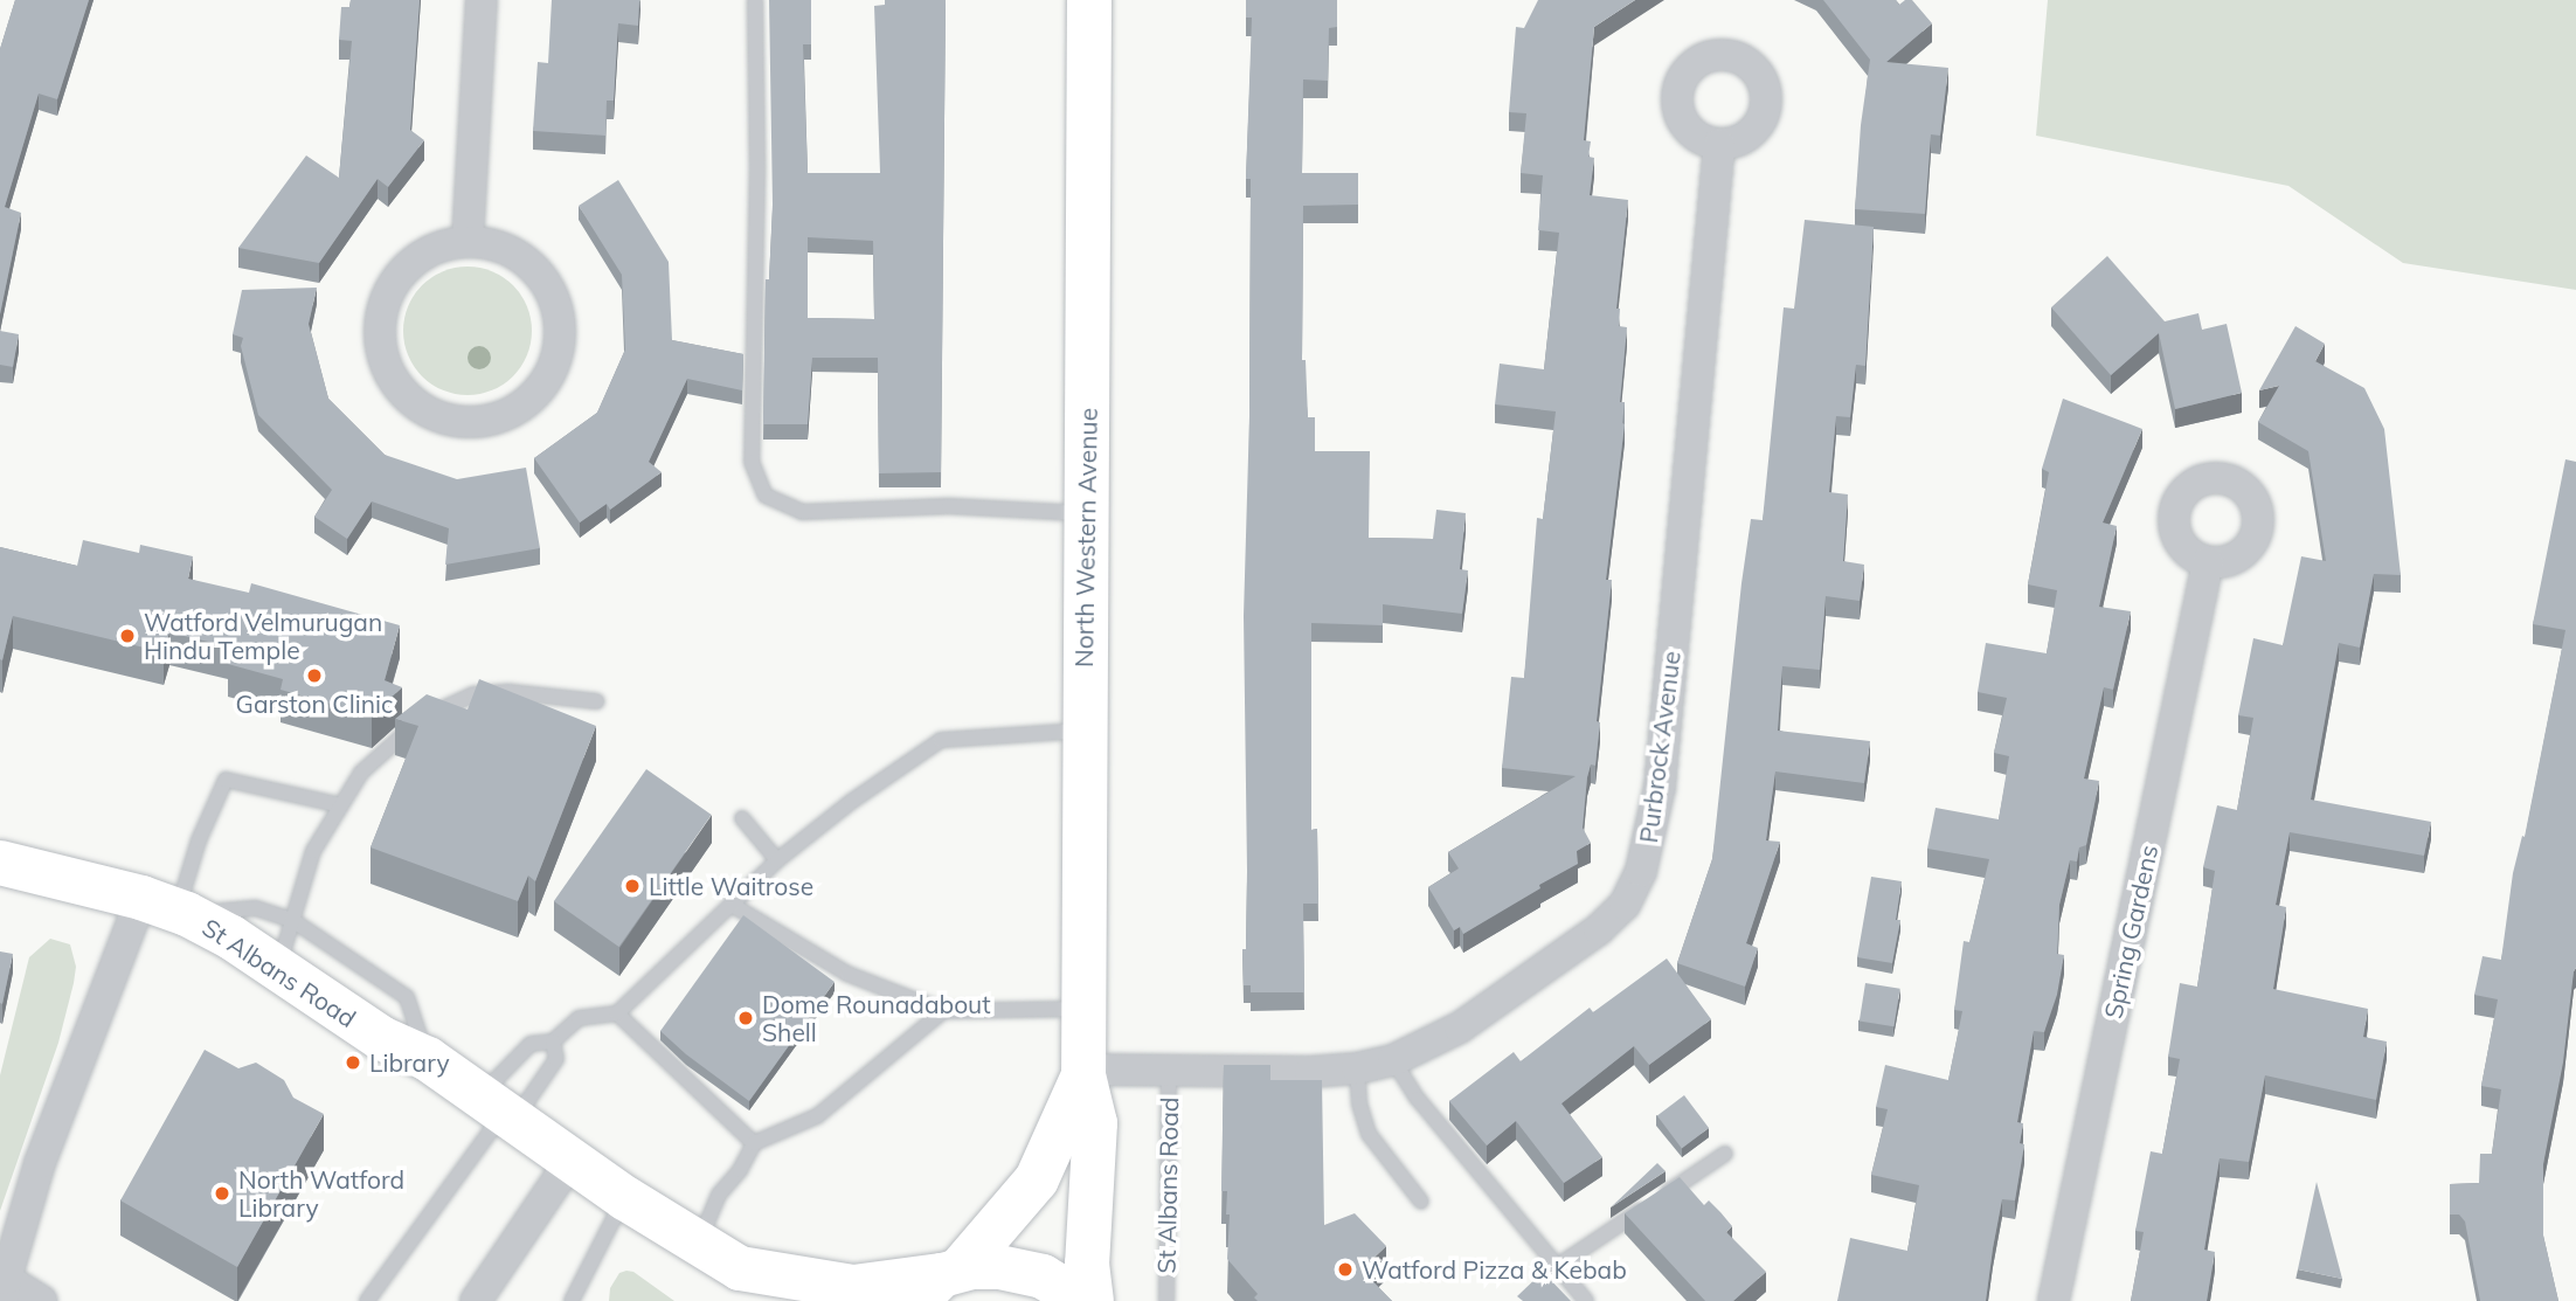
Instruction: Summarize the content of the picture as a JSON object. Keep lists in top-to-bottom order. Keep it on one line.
{"streets":{"main road":["North Western Avenue","St Albans Road"],"street":["Purbrock Avenue","Spring Gardens"]},"crossings":[["North Western Avenue","Purbrock Avenue"],["North Western Avenue","St Albans Road"],["Purbrock Avenue","St Albans Road"]],"places":["Watford Velmurugan Hindu Temple","Garston Clinic","Little Waitrose","Dome Rounadabout Shell","Library","North Watford Library","Watford Pizza & Kebab"]}
